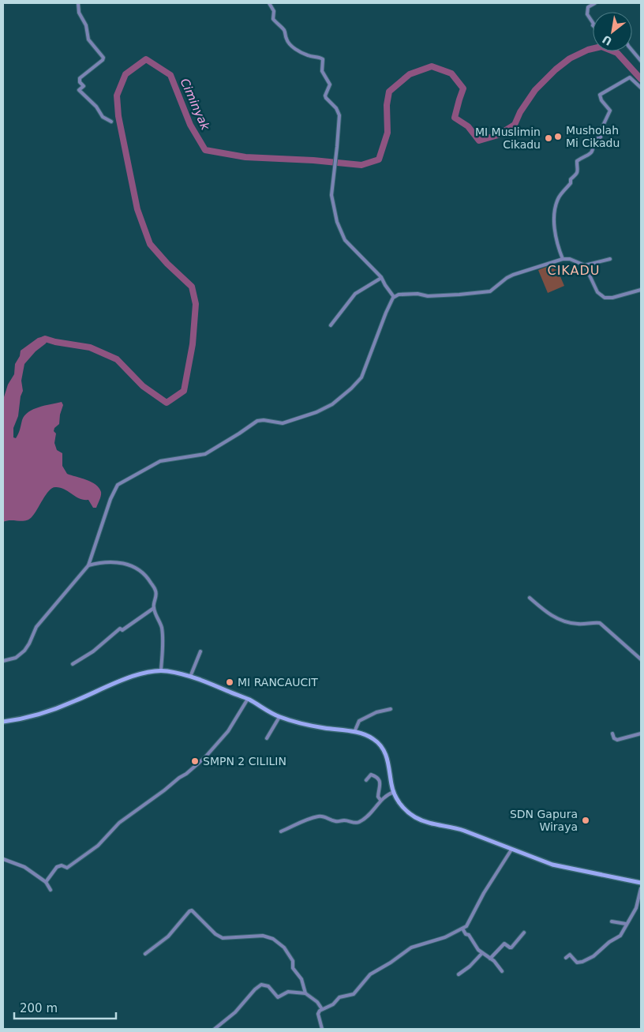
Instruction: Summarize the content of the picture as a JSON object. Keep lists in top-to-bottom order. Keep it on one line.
{"districts":["CIKADU"],"water":["Ciminyak"],"places":["Musholah Mi Cikadu","MI Muslimin Cikadu","MI RANCAUCIT","SMPN 2 CILILIN","SDN Gapura Wiraya"],"scale_bar":"200 m","north":"bottom left"}
